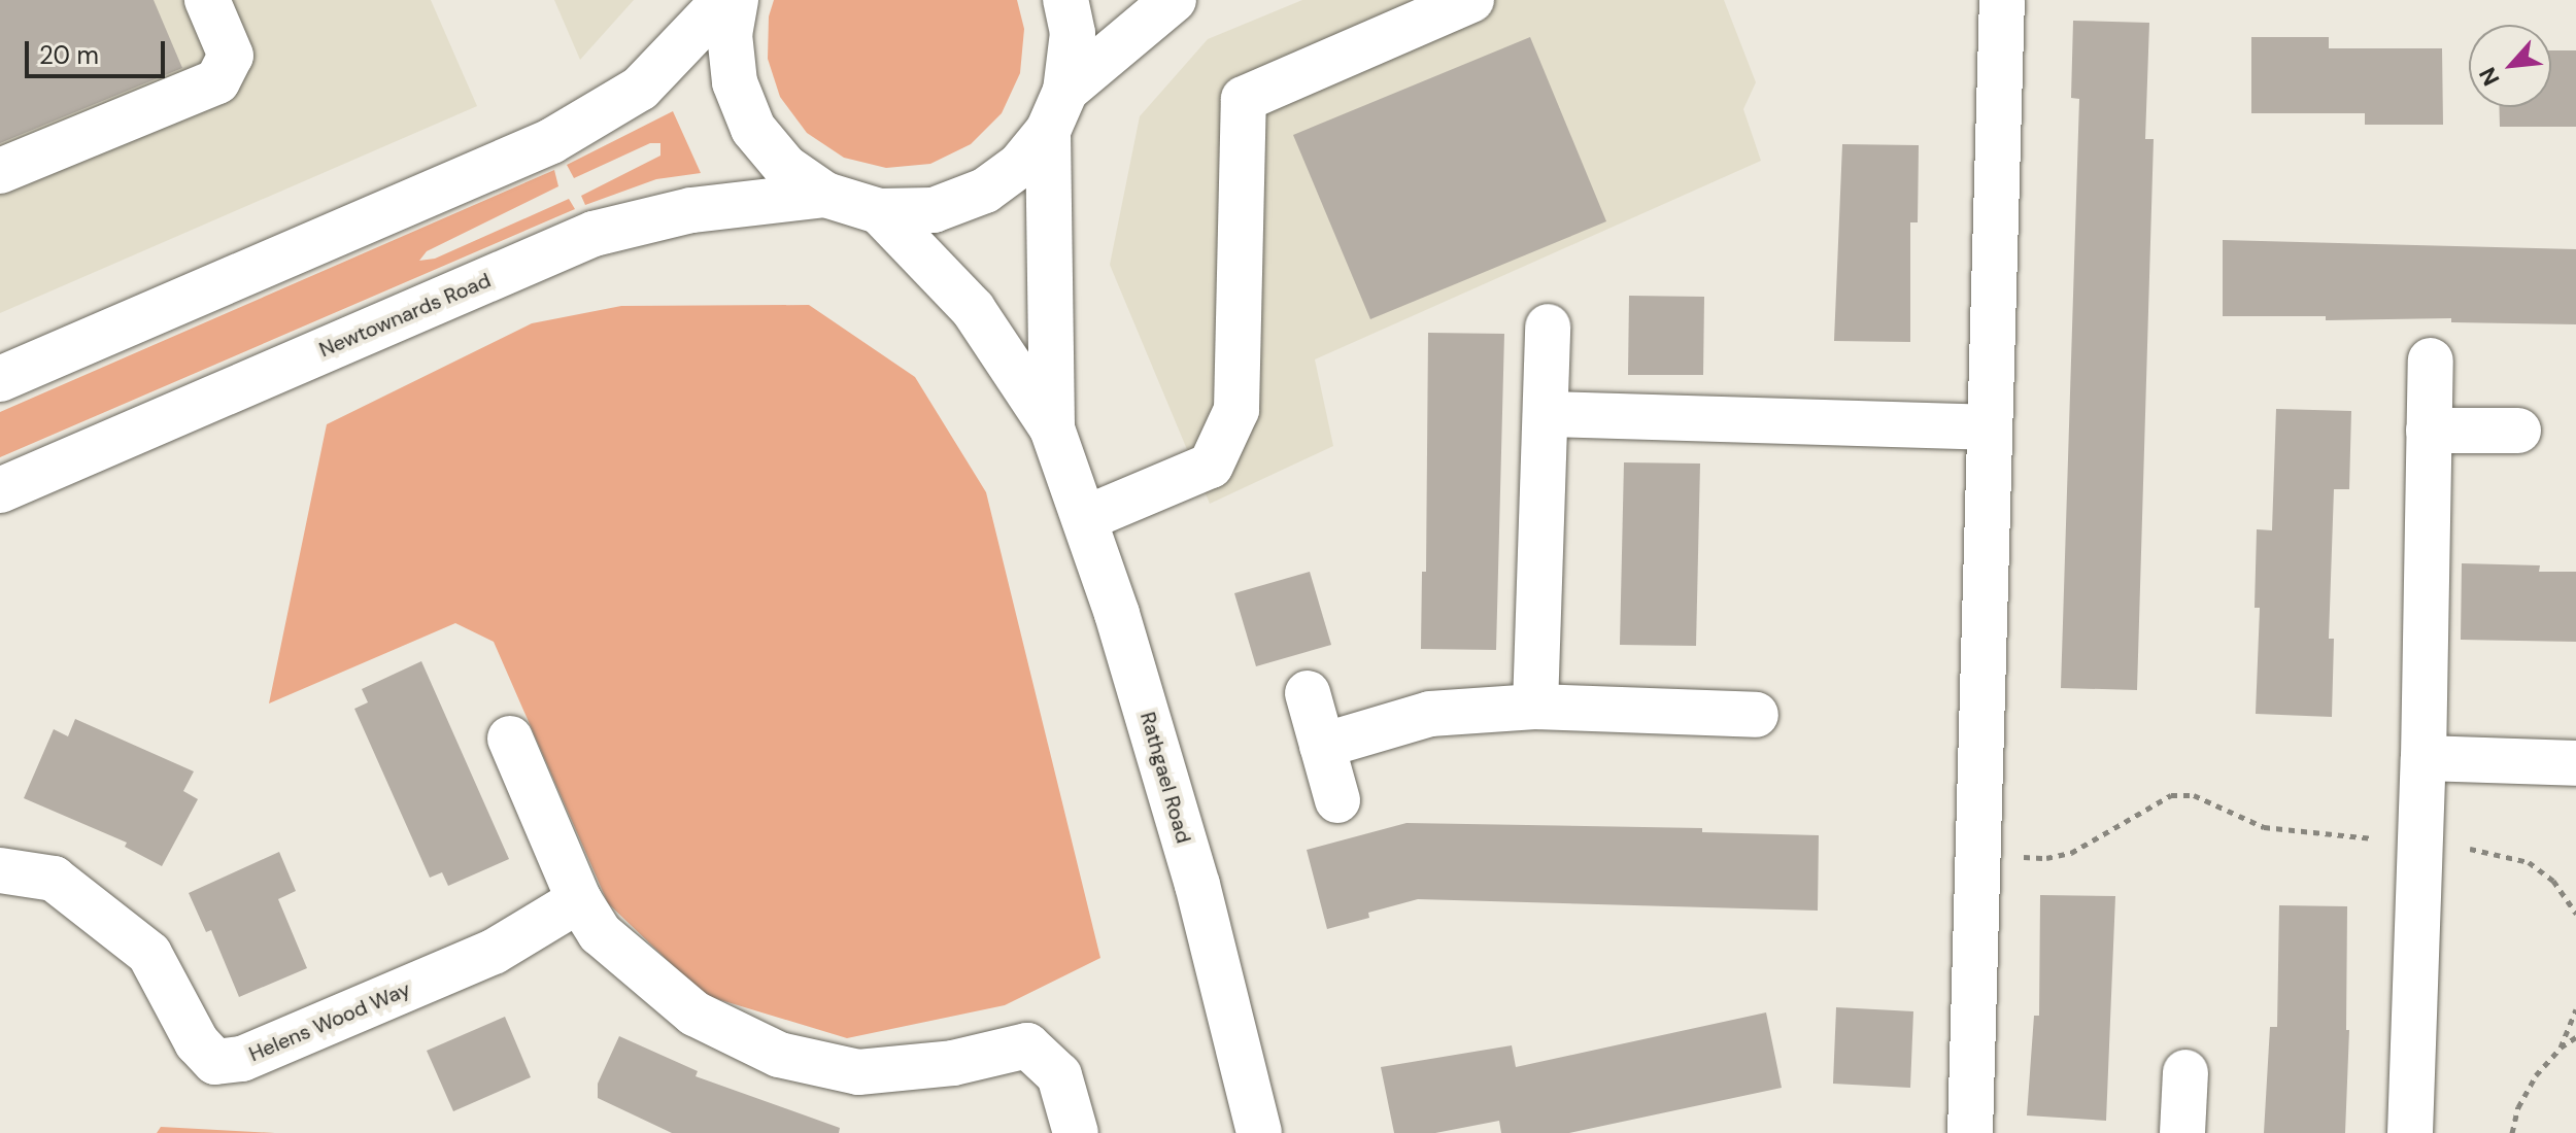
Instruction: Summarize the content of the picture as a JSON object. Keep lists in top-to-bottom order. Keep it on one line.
{"streets":{"main road":["Newtownards Road","Rathgael Road","Helens Wood Way"]},"scale_bar":"20 m","north":"bottom left"}
